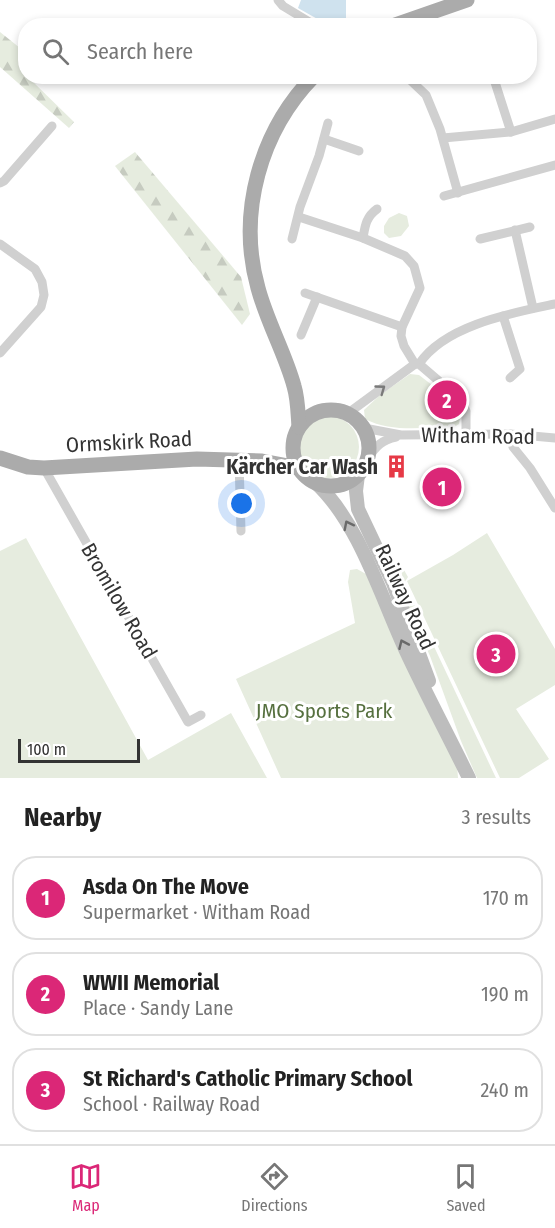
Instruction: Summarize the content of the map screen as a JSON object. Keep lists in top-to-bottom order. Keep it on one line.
{"streets":{"main road":["Ormskirk Road","Railway Road"],"street":["Witham Road","Bromilow Road"]},"crossings":[["Witham Road","Ormskirk Road"],["Witham Road","Railway Road"],["Ormskirk Road","Railway Road"],["Ormskirk Road","Bromilow Road"]],"parks":["JMO Sports Park"],"places":{"building":["Kärcher Car Wash"]},"scale_bar":"100 m","page":{"search":"Search here","pins":["2","1","3"],"scale":"100 m","heading":["Nearby","3 results"],"list":[{"mark":"1","name":"Asda On The Move","note":"Supermarket · Witham Road","value":"170 m"},{"mark":"2","name":"WWII Memorial","note":"Place · Sandy Lane","value":"190 m"},{"mark":"3","name":"St Richard's Catholic Primary School","note":"School · Railway Road","value":"240 m"}],"nav":["Map","Directions","Saved"]}}
